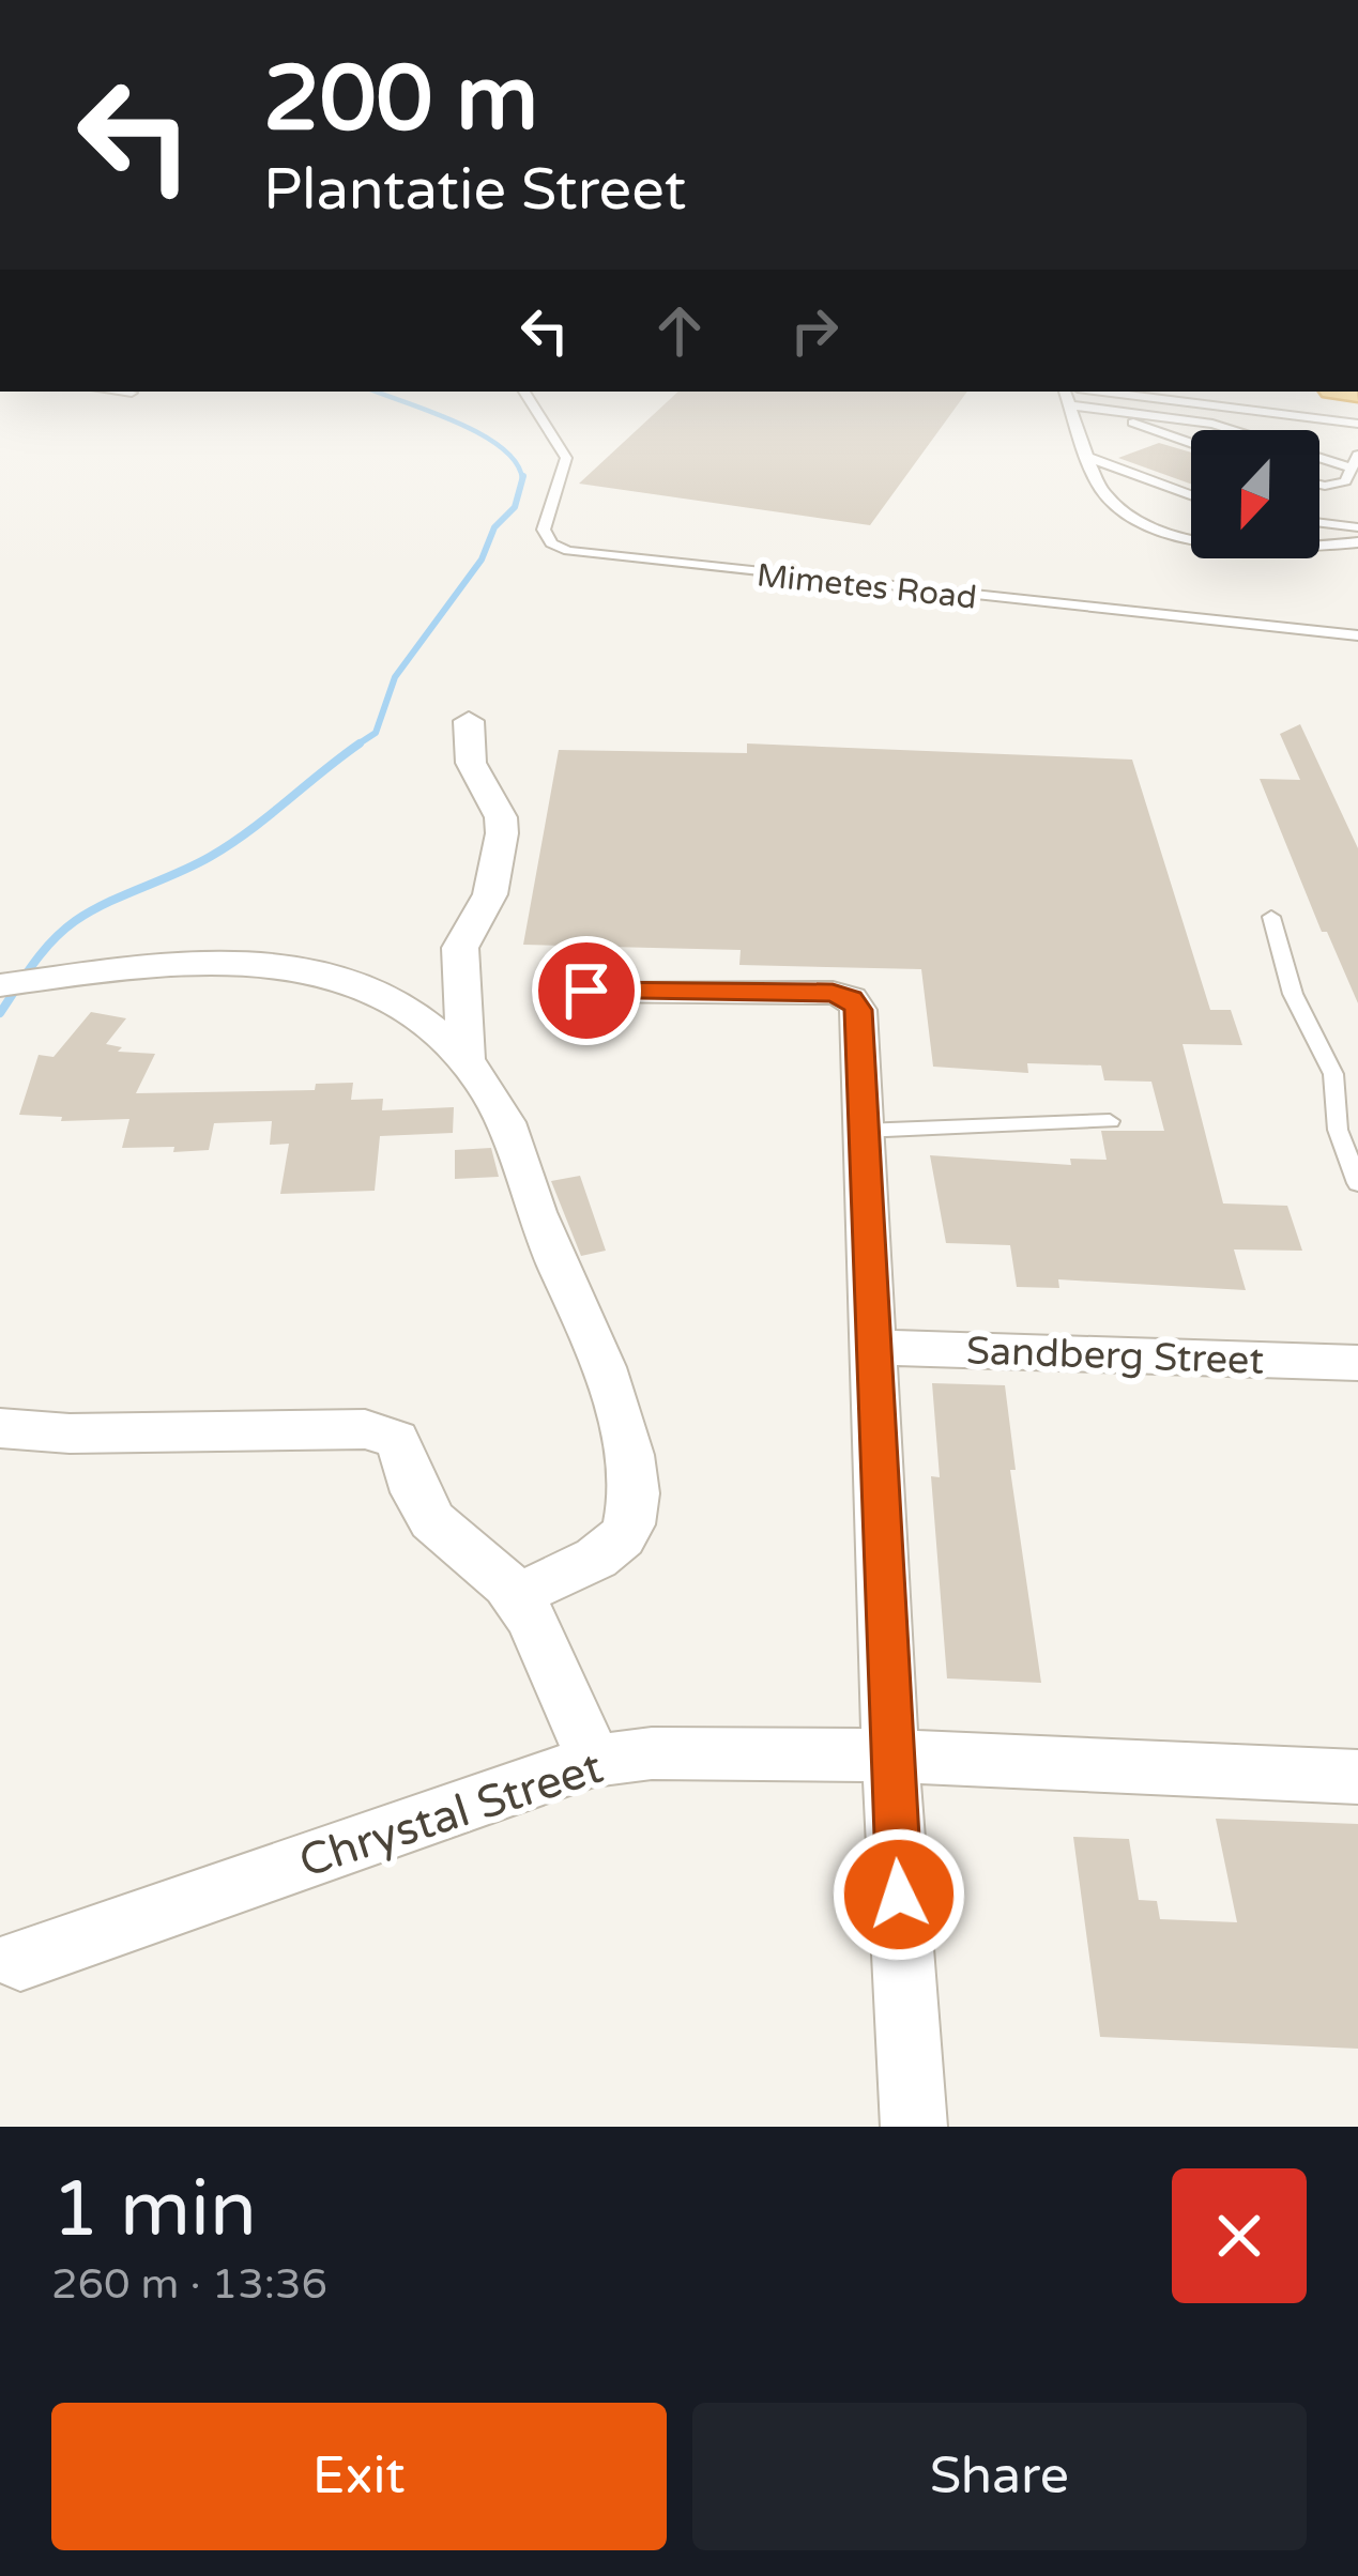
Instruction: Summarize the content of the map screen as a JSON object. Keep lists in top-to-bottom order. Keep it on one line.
{"streets":{"street":["Sandberg Street","Chrystal Street"],"lane":["Mimetes Road"]},"north":"bottom","page":{"turn":["200 m","Plantatie Street"],"heading":["1 min","260 m · 13:36"],"buttons":["Exit","Share"]}}
